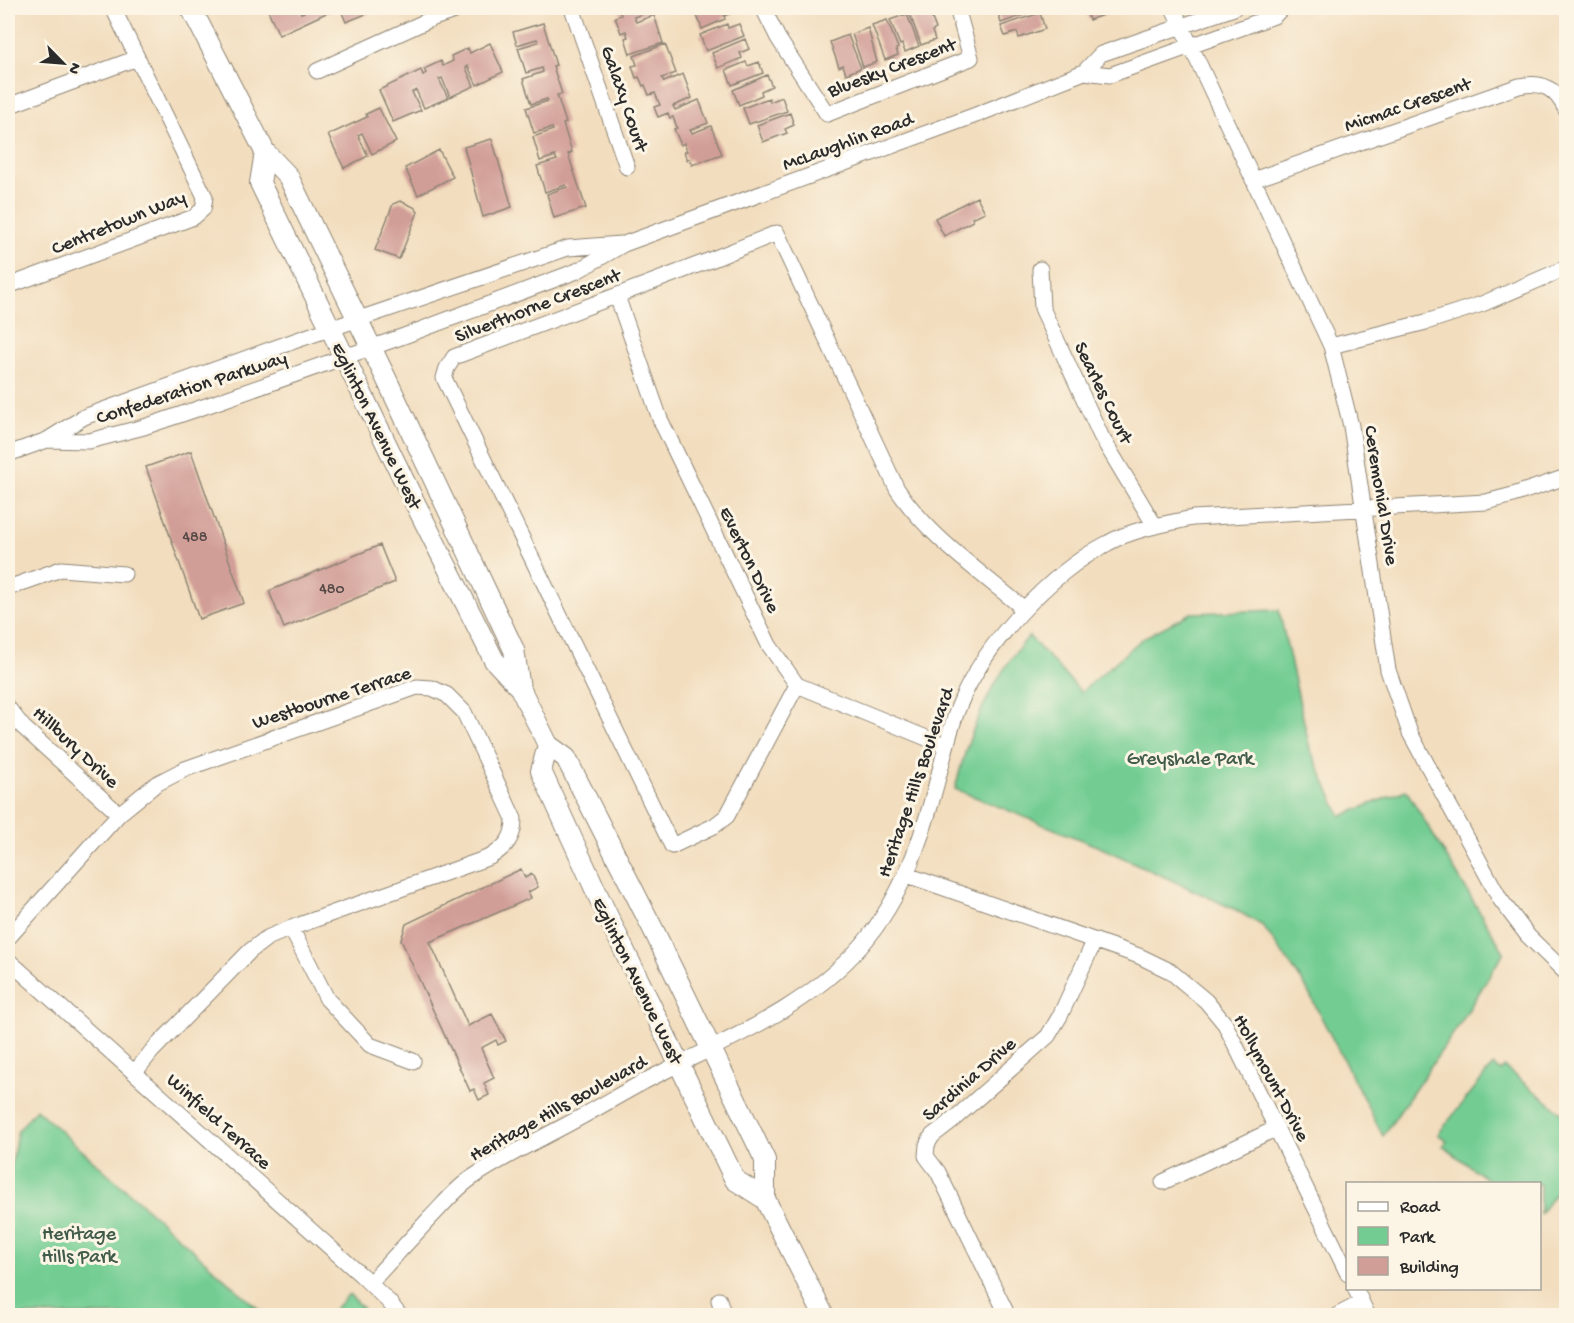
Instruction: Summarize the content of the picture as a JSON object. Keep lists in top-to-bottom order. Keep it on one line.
{"streets":{"main road":["Eglinton Avenue West"],"street":["Bluesky Crescent","Galaxy Court","Micmac Crescent","McLaughlin Road","Centretown Way","Silverthorne Crescent","Confederation Parkway","Searles Court","Ceremonial Drive","Everton Drive","Westbourne Terrace","Hillbury Drive","Heritage Hills Boulevard","Hollymount Drive","Sardinia Drive","Winfield Terrace"]},"crossings":[["Micmac Crescent","Ceremonial Drive"],["McLaughlin Road","Confederation Parkway"],["McLaughlin Road","Eglinton Avenue West"],["McLaughlin Road","Ceremonial Drive"],["Silverthorne Crescent","Everton Drive"],["Silverthorne Crescent","Heritage Hills Boulevard"],["Confederation Parkway","Eglinton Avenue West"],["Searles Court","Heritage Hills Boulevard"],["Eglinton Avenue West","Heritage Hills Boulevard"],["Ceremonial Drive","Heritage Hills Boulevard"],["Westbourne Terrace","Hillbury Drive"],["Westbourne Terrace","Winfield Terrace"],["Heritage Hills Boulevard","Hollymount Drive"],["Heritage Hills Boulevard","Winfield Terrace"],["Hollymount Drive","Sardinia Drive"]],"parks":["Greyshale Park","Heritage Hills Park"],"house_numbers":["488","480"],"legend":["Road","Park","Building"],"north":"bottom right"}
